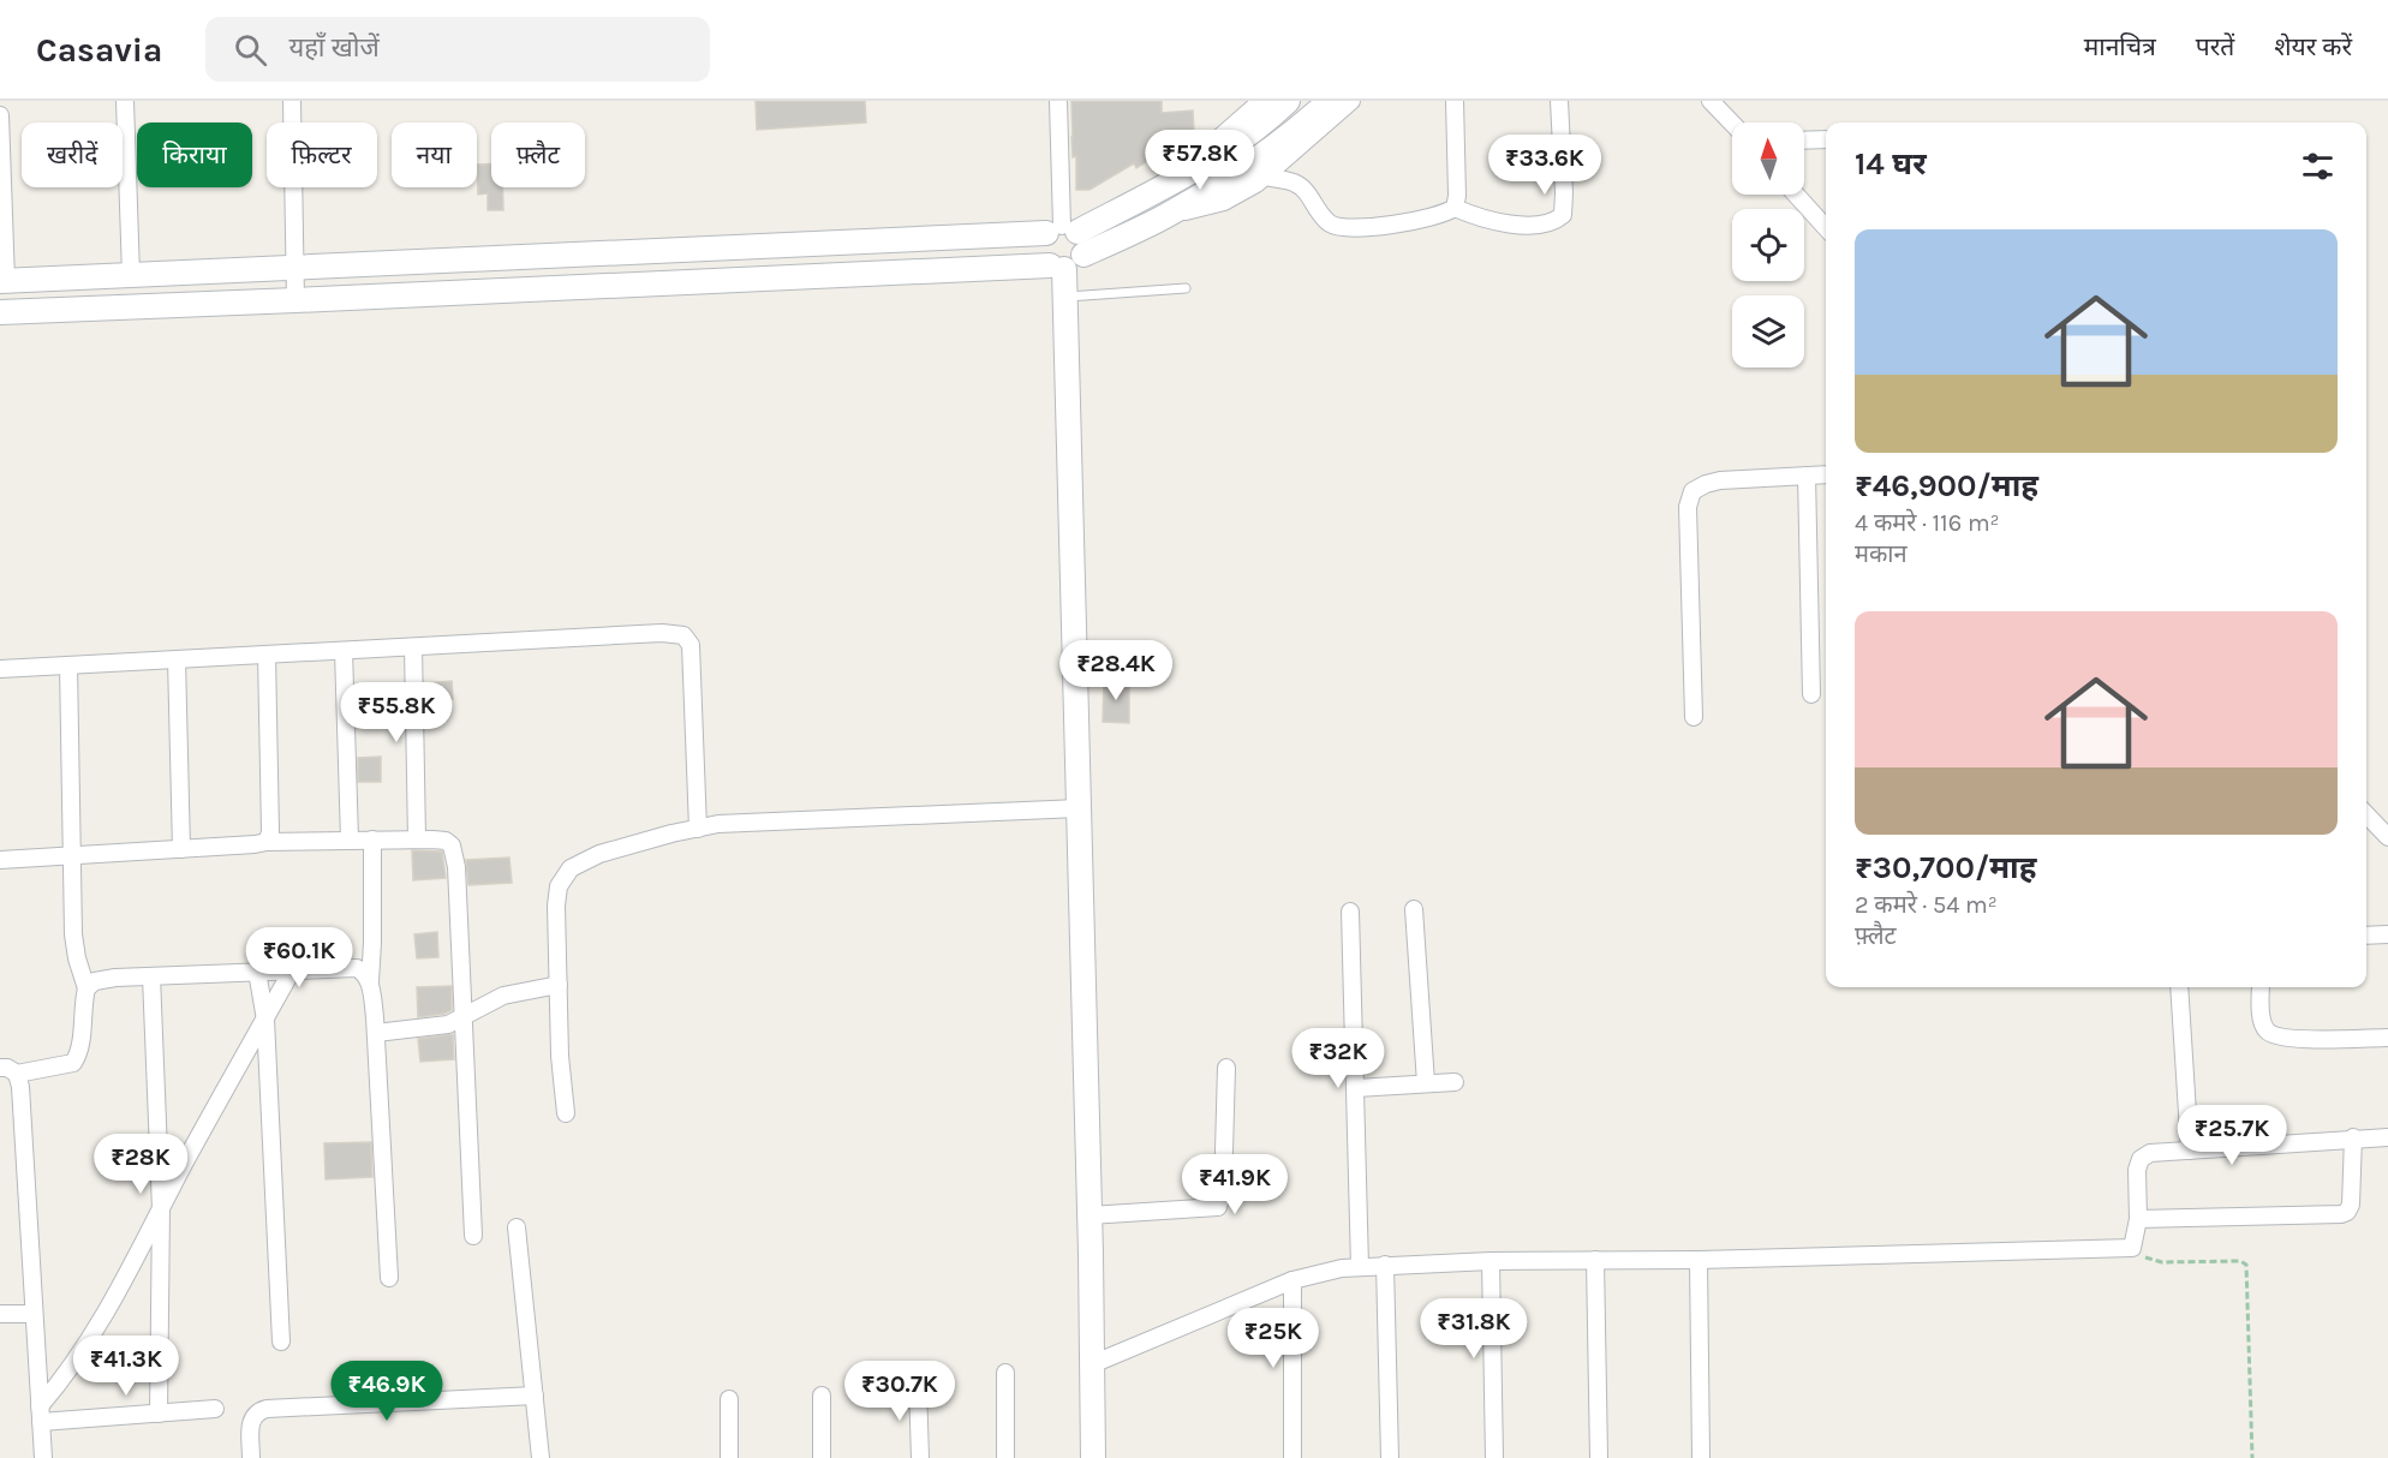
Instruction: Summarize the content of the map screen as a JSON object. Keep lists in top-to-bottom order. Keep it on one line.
{"north":"top","page":{"header":"Casavia","search":"यहाँ खोजें","nav":["मानचित्र","परतें","शेयर करें"],"chip":["खरीदें","किराया","फ़िल्टर","नया","फ़्लैट"],"heading":"14 घर","price":["₹57.8K","₹33.6K","₹28.4K","₹55.8K","₹60.1K","₹32K","₹25.7K","₹28K","₹41.9K","₹31.8K","₹25K","₹41.3K","₹46.9K","₹30.7K"],"list":[{"name":"₹46,900/माह","note":"4 कमरे · 116 m² · मकान"},{"name":"₹30,700/माह","note":"2 कमरे · 54 m² · फ़्लैट"}]}}
